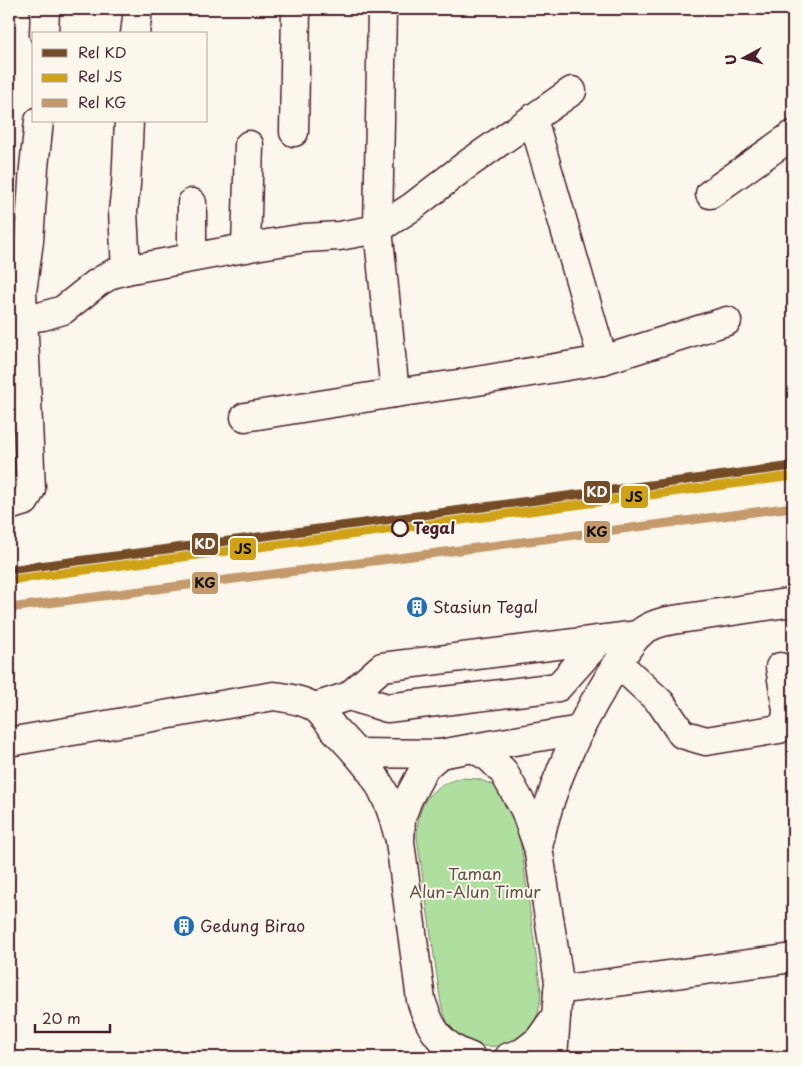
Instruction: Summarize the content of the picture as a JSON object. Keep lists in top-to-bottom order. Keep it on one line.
{"parks":["Taman Alun-Alun Timur"],"places":{"other":["Tegal"],"building":["Stasiun Tegal","Gedung Birao"]},"lines":["rail line KD","rail line JS","rail line KG"],"legend":["Rel KD","Rel JS","Rel KG"],"scale_bar":"20 m","north":"left"}
